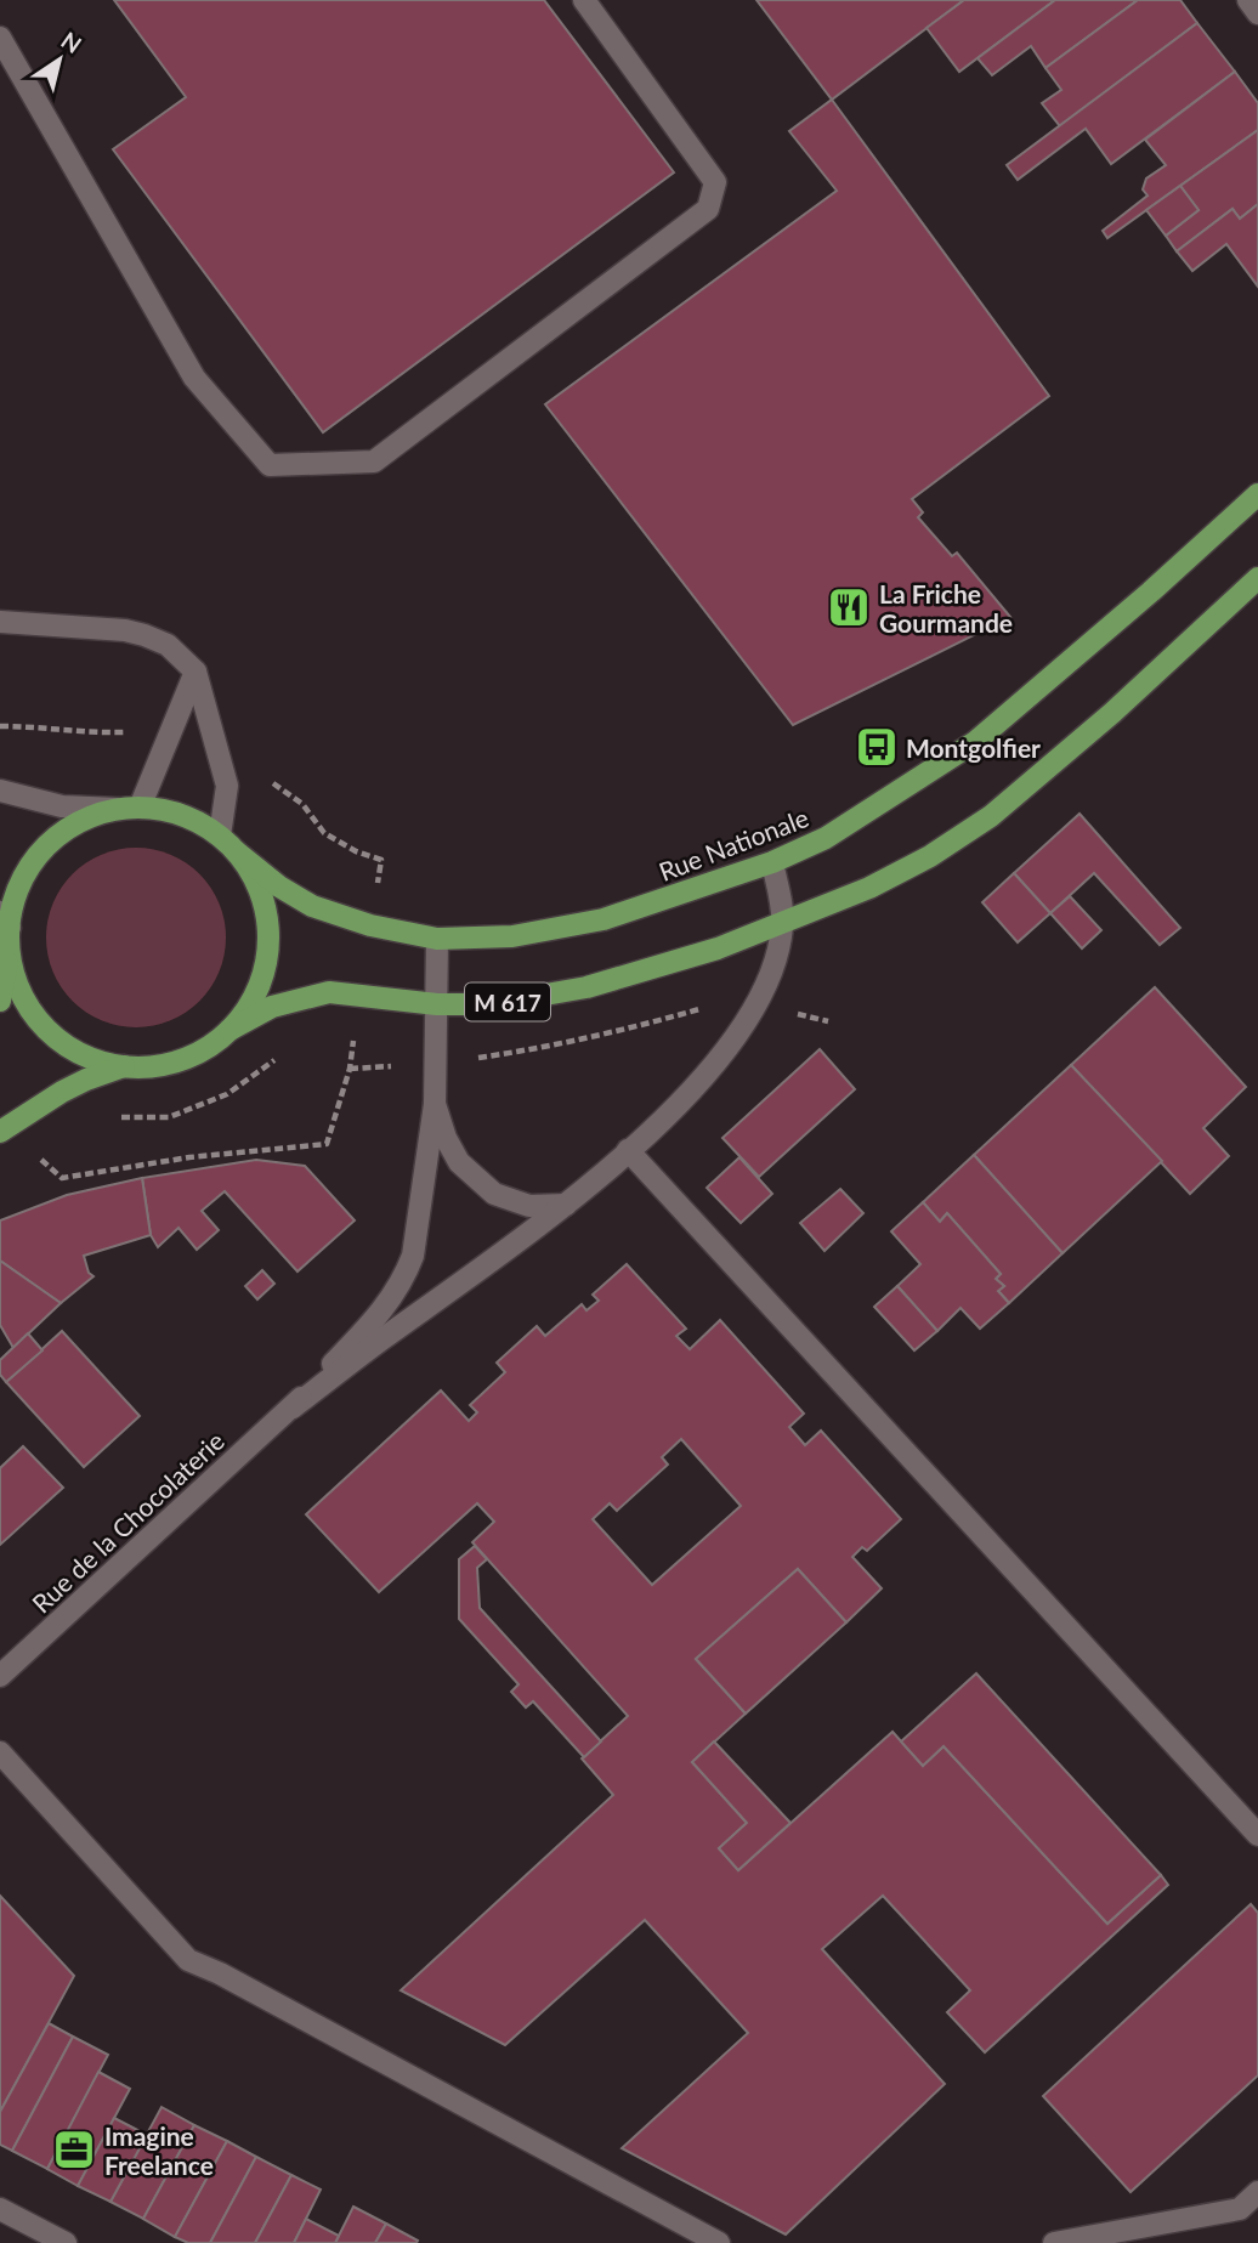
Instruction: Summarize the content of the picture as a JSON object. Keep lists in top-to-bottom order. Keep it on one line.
{"streets":{"main road":["Rue Nationale","M 617"],"street":["Rue de la Chocolaterie"]},"crossings":[["Rue Nationale","M 617"],["Rue Nationale","Rue de la Chocolaterie"],["M 617","Rue de la Chocolaterie"]],"places":{"restaurant":["La Friche Gourmande"],"bus stop":["Montgolfier"],"office":["Imagine Freelance"]},"north":"top right"}
